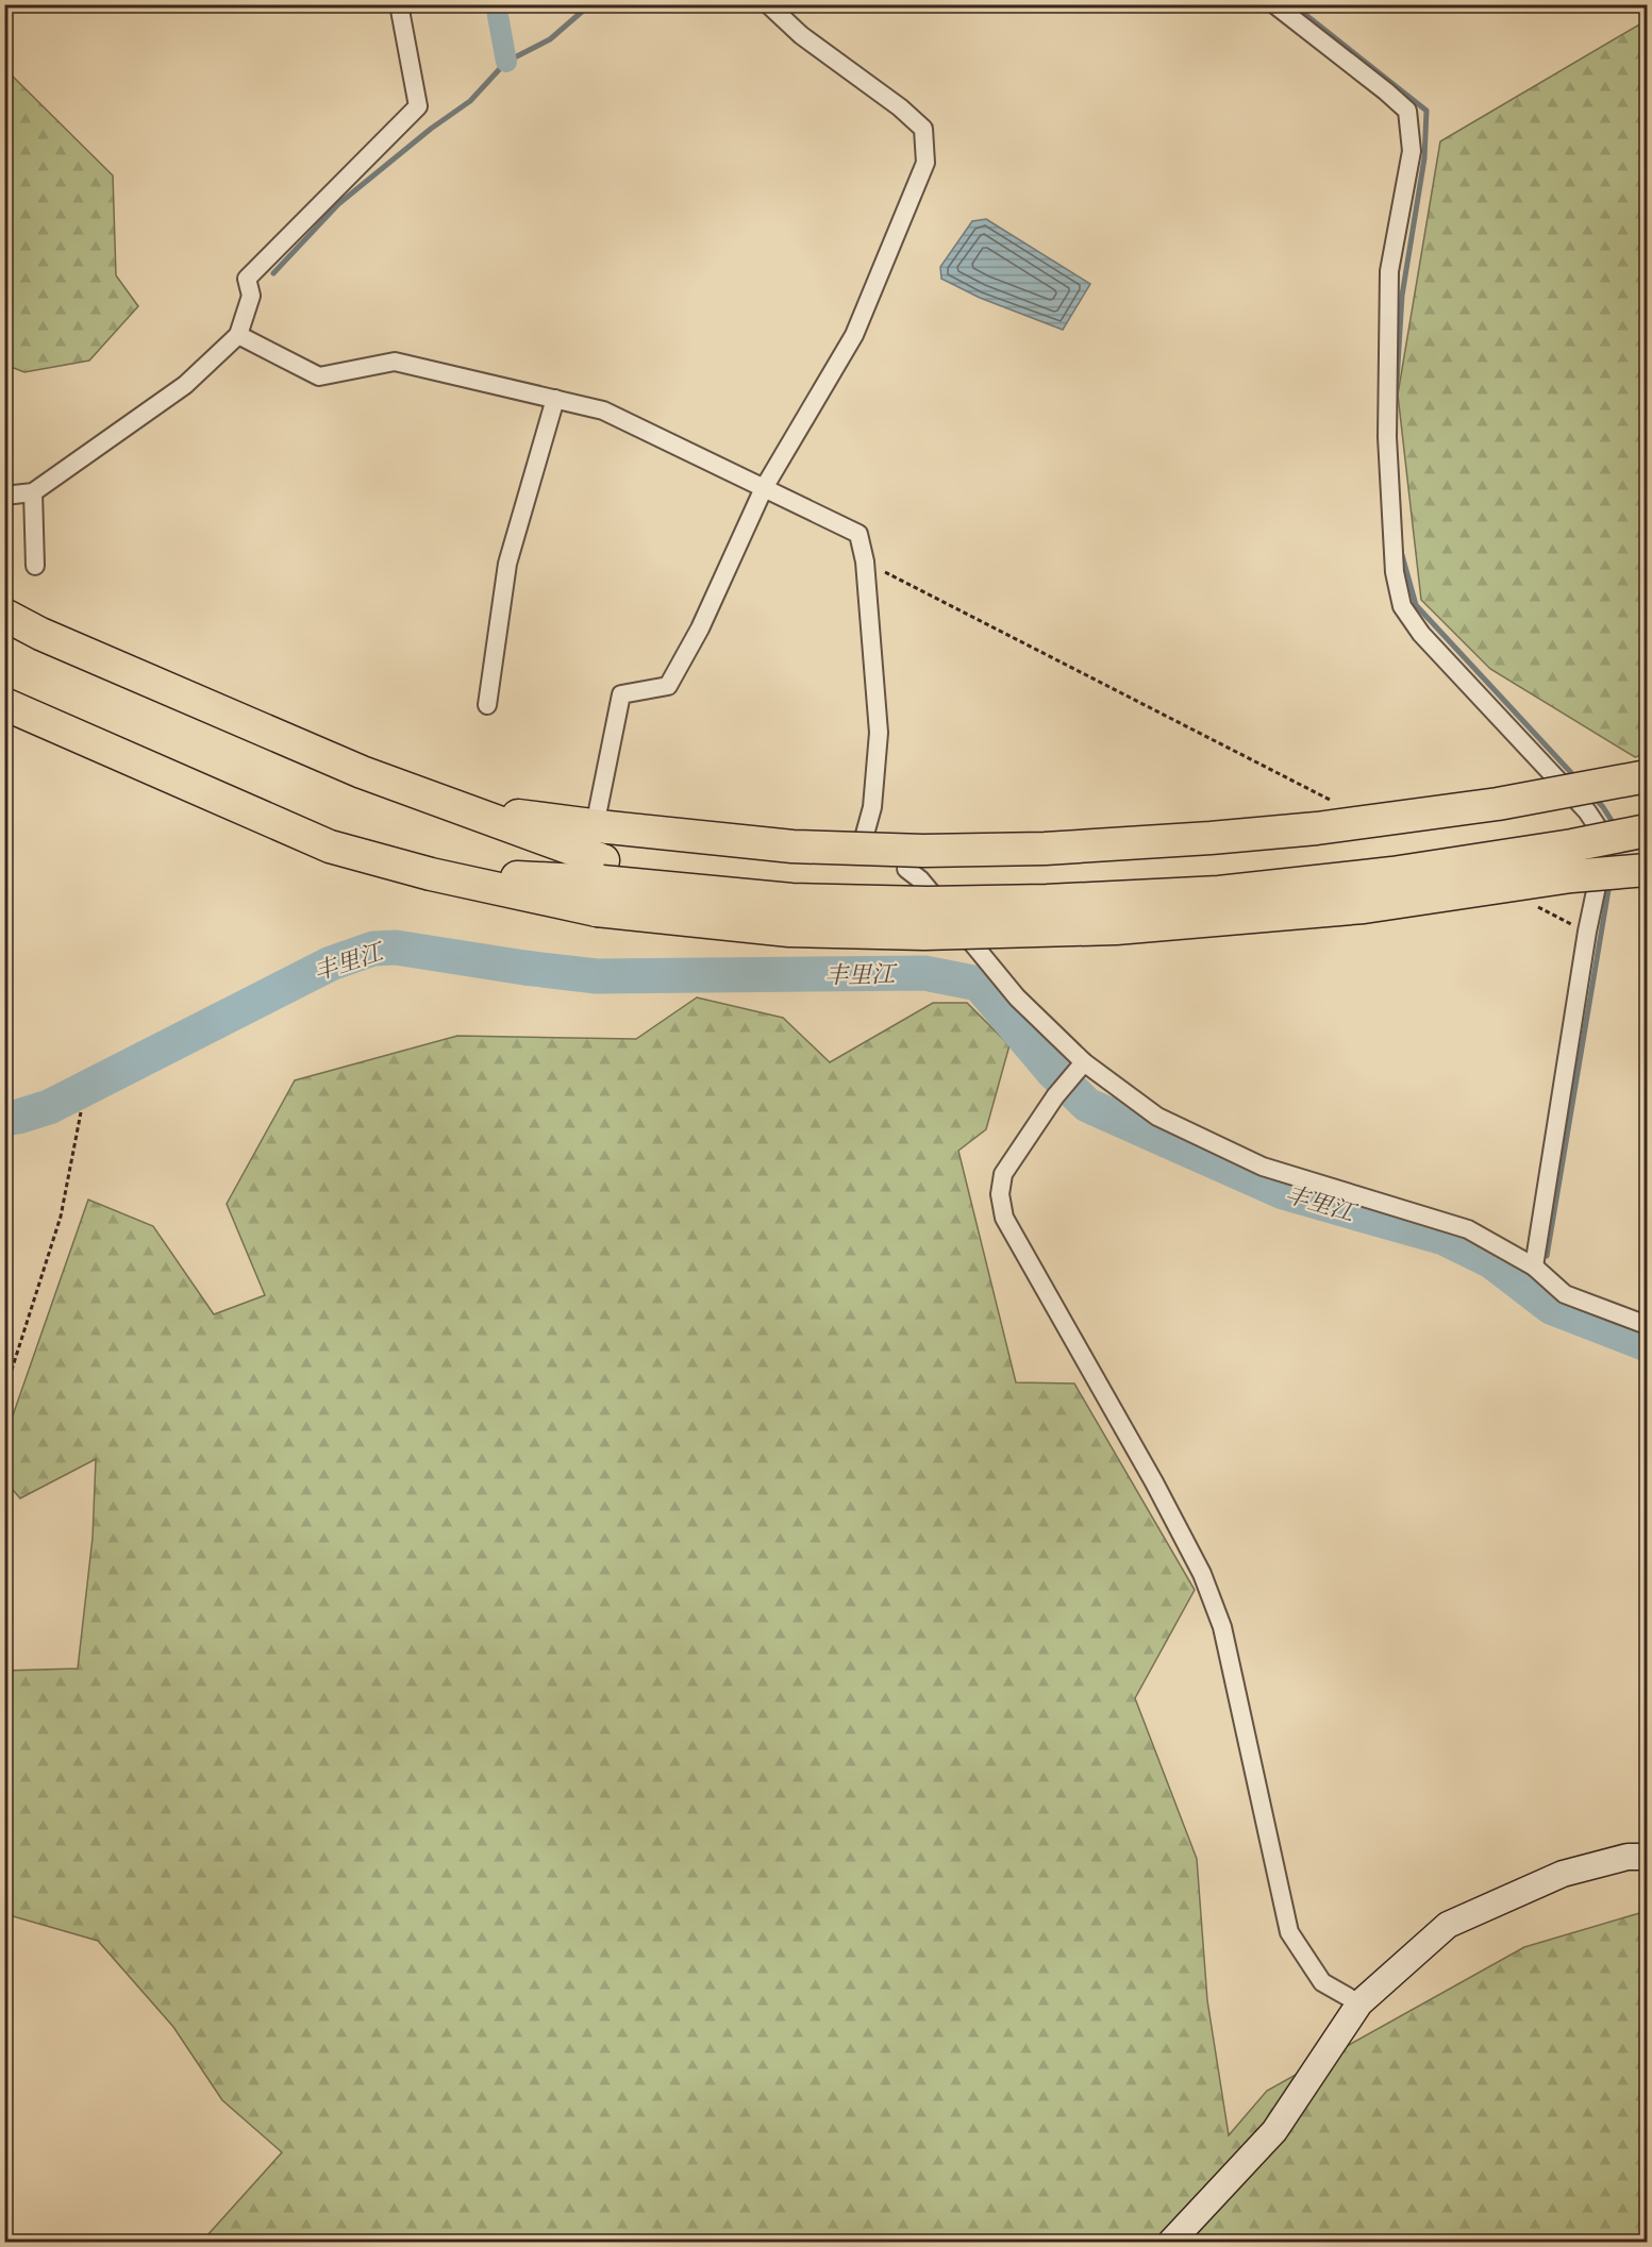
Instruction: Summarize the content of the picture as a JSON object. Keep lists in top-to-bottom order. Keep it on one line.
{"water":["丰里江"]}
